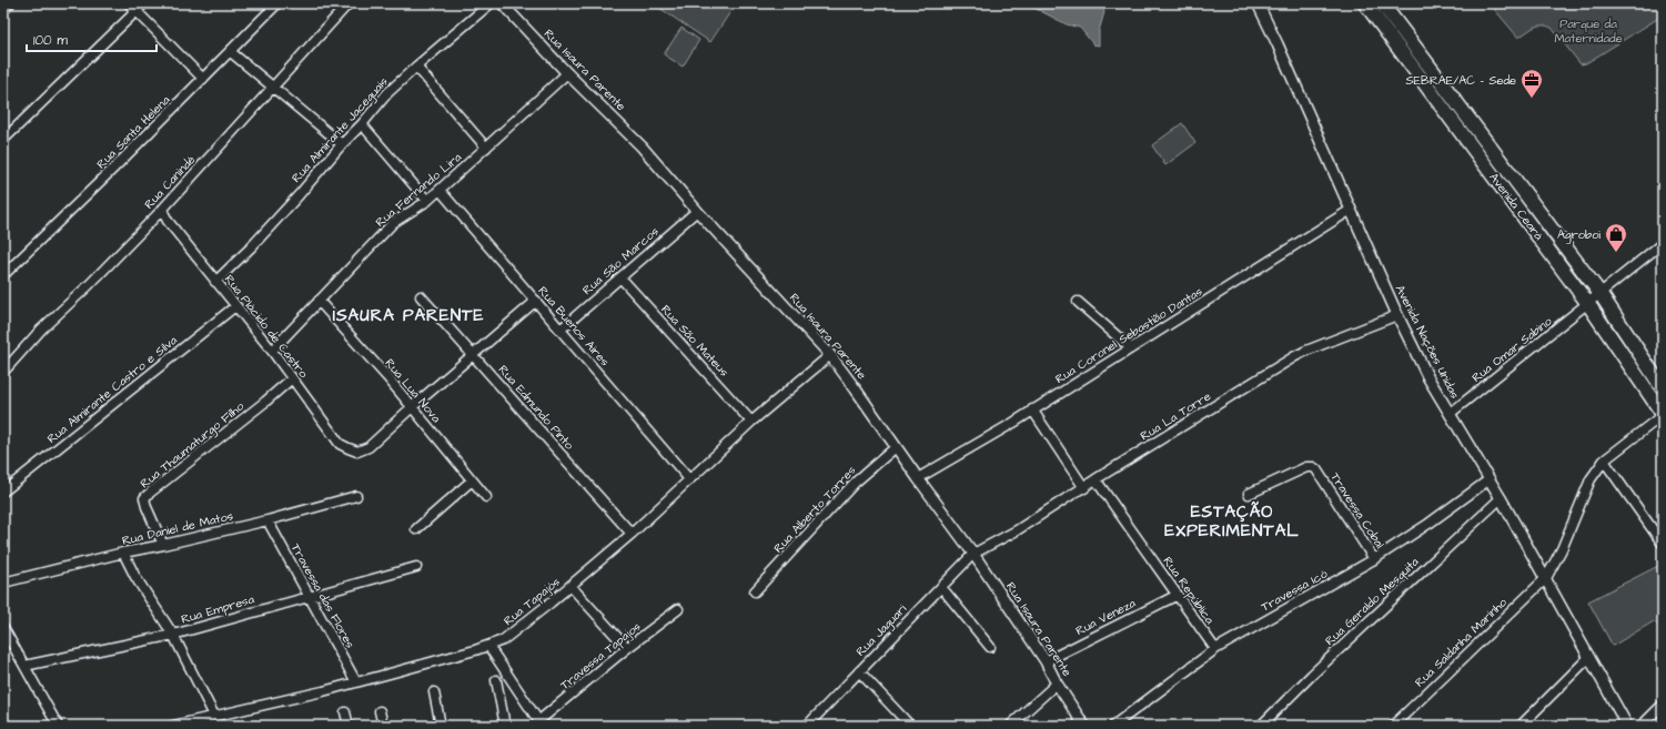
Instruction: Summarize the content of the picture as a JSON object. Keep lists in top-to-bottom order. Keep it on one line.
{"streets":{"main road":["Avenida Ceará"],"street":["Rua Isaura Parente","Rua Almirante Jaceguais","Rua Santa Helena","Rua Canindé","Rua Fernando Lira","Rua São Marcos","Rua Plácido de Castro","Rua Buenos Aires","Rua Coronel Sebastião Dantas","Rua São Mateus","Avenida Nações Unidas","Rua Omar Sabino","Rua Almirante Castro e Silva","Rua Lua Nova","Rua Edmundo Pinto","Rua La Torre","Rua Thaumaturgo Filho","Rua Alberto Torres","Travessa Cobal","Rua Daniel de Matos","Rua República","Travessa Icó","Travessa das Flores","Rua Tapajós","Rua Geraldo Mesquita","Rua Empresa","Rua Veneza","Rua Jaguari","Rua Saldanha Marinho","Travessa Tapajos"]},"crossings":[["Rua Isaura Parente","Rua Fernando Lira"],["Rua Isaura Parente","Rua São Marcos"],["Rua Isaura Parente","Rua Coronel Sebastião Dantas"],["Rua Isaura Parente","Rua La Torre"],["Rua Isaura Parente","Rua Alberto Torres"],["Rua Isaura Parente","Rua Tapajós"],["Rua Isaura Parente","Rua Veneza"],["Rua Isaura Parente","Rua Jaguari"],["Rua Almirante Jaceguais","Rua Plácido de Castro"],["Rua Canindé","Rua Plácido de Castro"],["Rua Fernando Lira","Rua Plácido de Castro"],["Rua Fernando Lira","Rua Buenos Aires"],["Rua Fernando Lira","Rua Lua Nova"],["Avenida Ceará","Rua Omar Sabino"],["Avenida Ceará","Rua Saldanha Marinho"],["Rua São Marcos","Rua Buenos Aires"],["Rua São Marcos","Rua São Mateus"],["Rua Plácido de Castro","Rua Almirante Castro e Silva"],["Rua Plácido de Castro","Rua Lua Nova"],["Rua Plácido de Castro","Rua Thaumaturgo Filho"],["Rua Buenos Aires","Rua Tapajós"],["Rua Coronel Sebastião Dantas","Avenida Nações Unidas"],["Rua São Mateus","Rua Tapajós"],["Avenida Nações Unidas","Rua Omar Sabino"],["Avenida Nações Unidas","Rua La Torre"],["Avenida Nações Unidas","Travessa Icó"],["Avenida Nações Unidas","Rua Geraldo Mesquita"],["Avenida Nações Unidas","Rua Saldanha Marinho"],["Rua Edmundo Pinto","Rua Tapajós"],["Rua La Torre","Rua República"],["Rua La Torre","Rua Jaguari"],["Rua Thaumaturgo Filho","Rua Daniel de Matos"],["Travessa Cobal","Travessa Icó"],["Rua Daniel de Matos","Travessa das Flores"],["Rua República","Travessa Icó"],["Rua República","Rua Veneza"],["Travessa das Flores","Rua Tapajós"],["Travessa das Flores","Rua Empresa"]],"districts":["ISAURA PARENTE","ESTAÇÃO EXPERIMENTAL"],"parks":["Parque da Maternidade"],"places":{"office":["SEBRAE/AC - Sede"],"shop":["Agroboi"]},"scale_bar":"100 m"}
